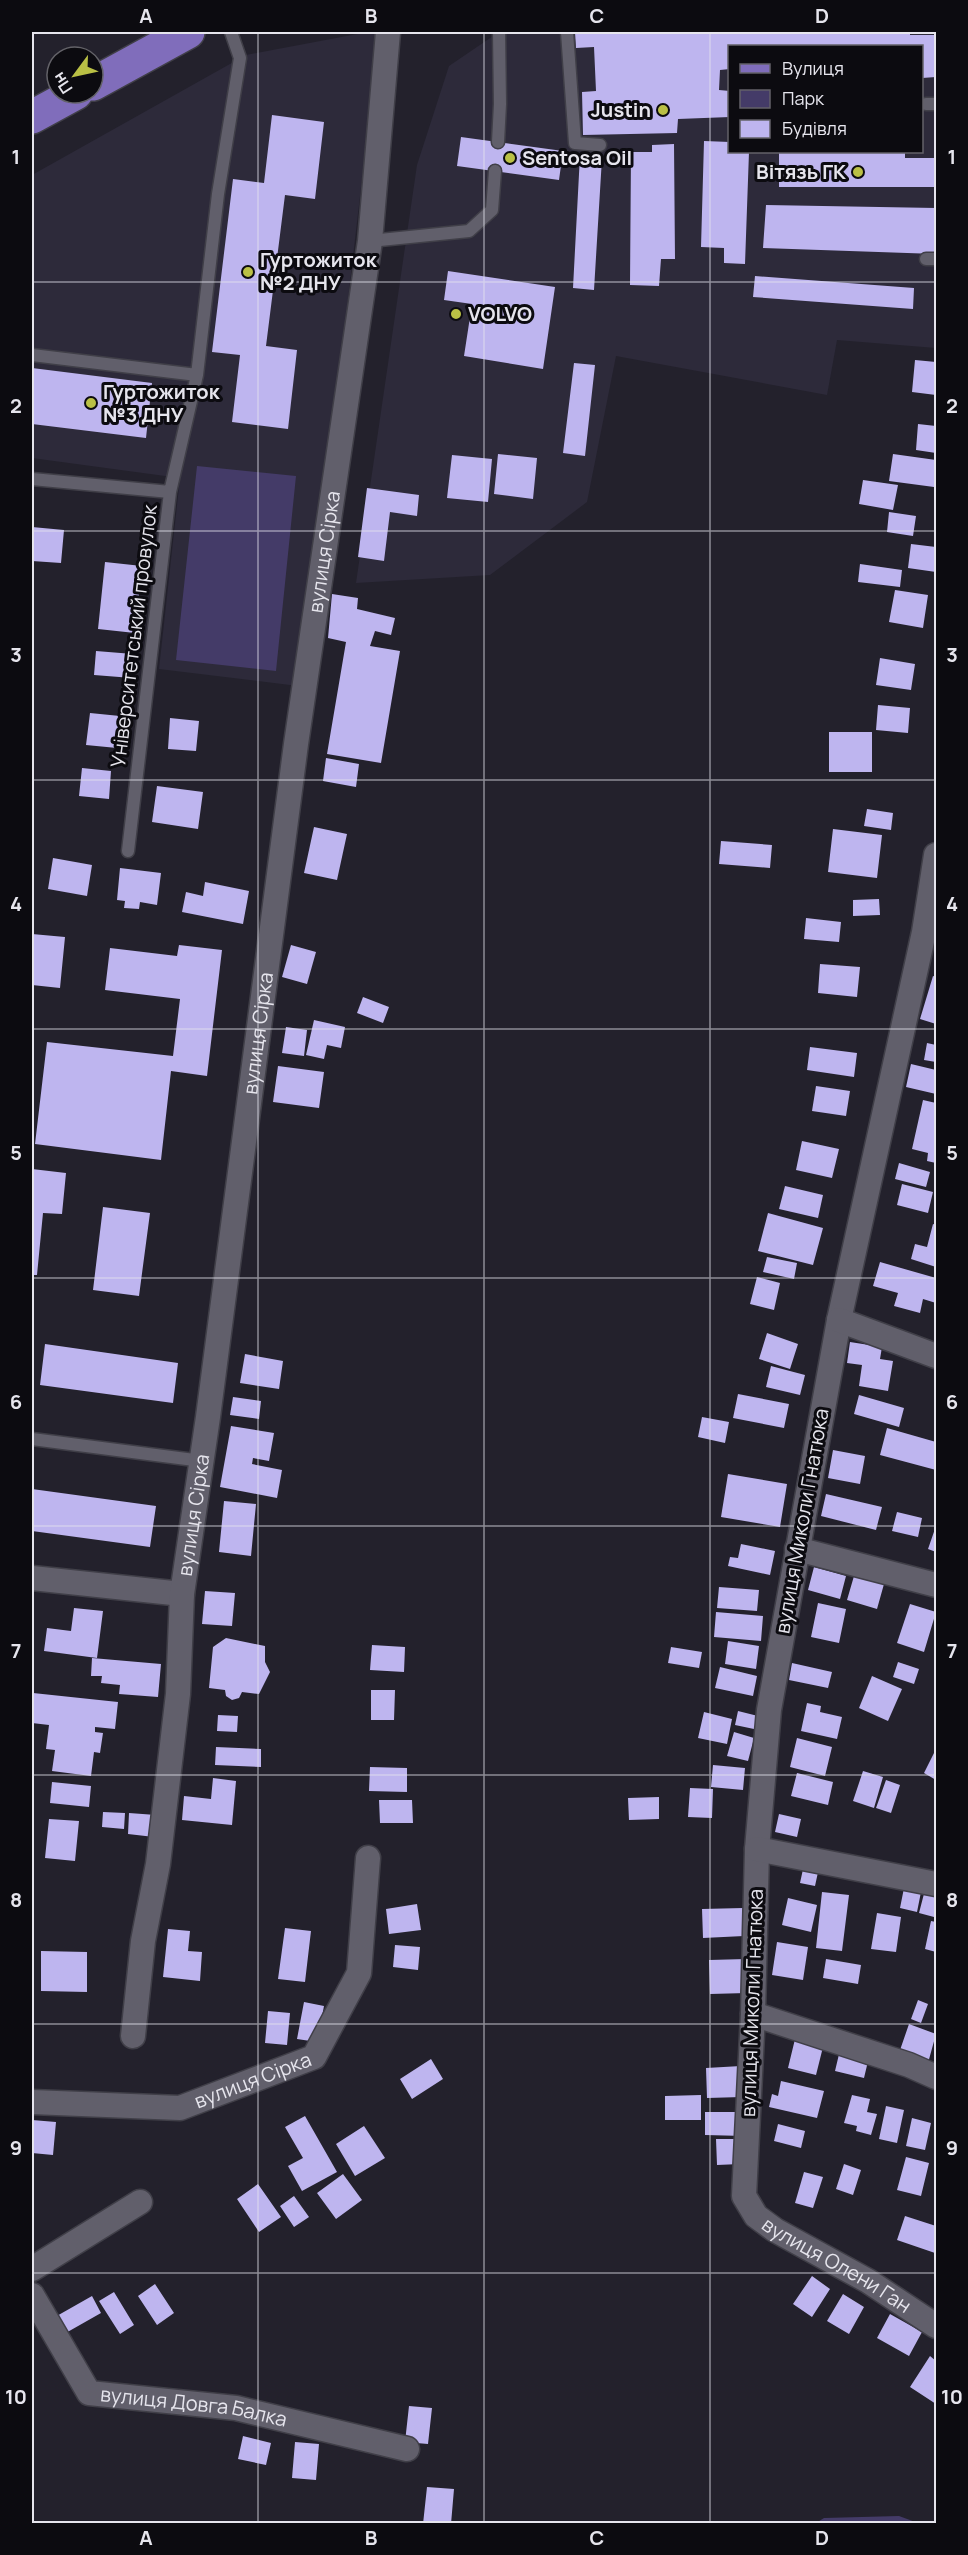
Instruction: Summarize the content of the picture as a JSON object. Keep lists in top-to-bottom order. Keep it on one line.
{"streets":{"street":["вулиця Сірка","вулиця Миколи Гнатюка","вулиця Олени Ган","вулиця Довга Балка"],"lane":["Університетський провулок"]},"crossings":[["вулиця Миколи Гнатюка","вулиця Олени Ган"]],"places":["Justin","Sentosa Oil","Вітязь ГК","Гуртожиток №2 ДНУ","VOLVO","Гуртожиток №3 ДНУ"],"legend":["Вулиця","Парк","Будівля"],"north":"bottom left","grid":{"columns":["A","B","C","D"],"rows":["1","2","3","4","5","6","7","8","9","10"]}}
